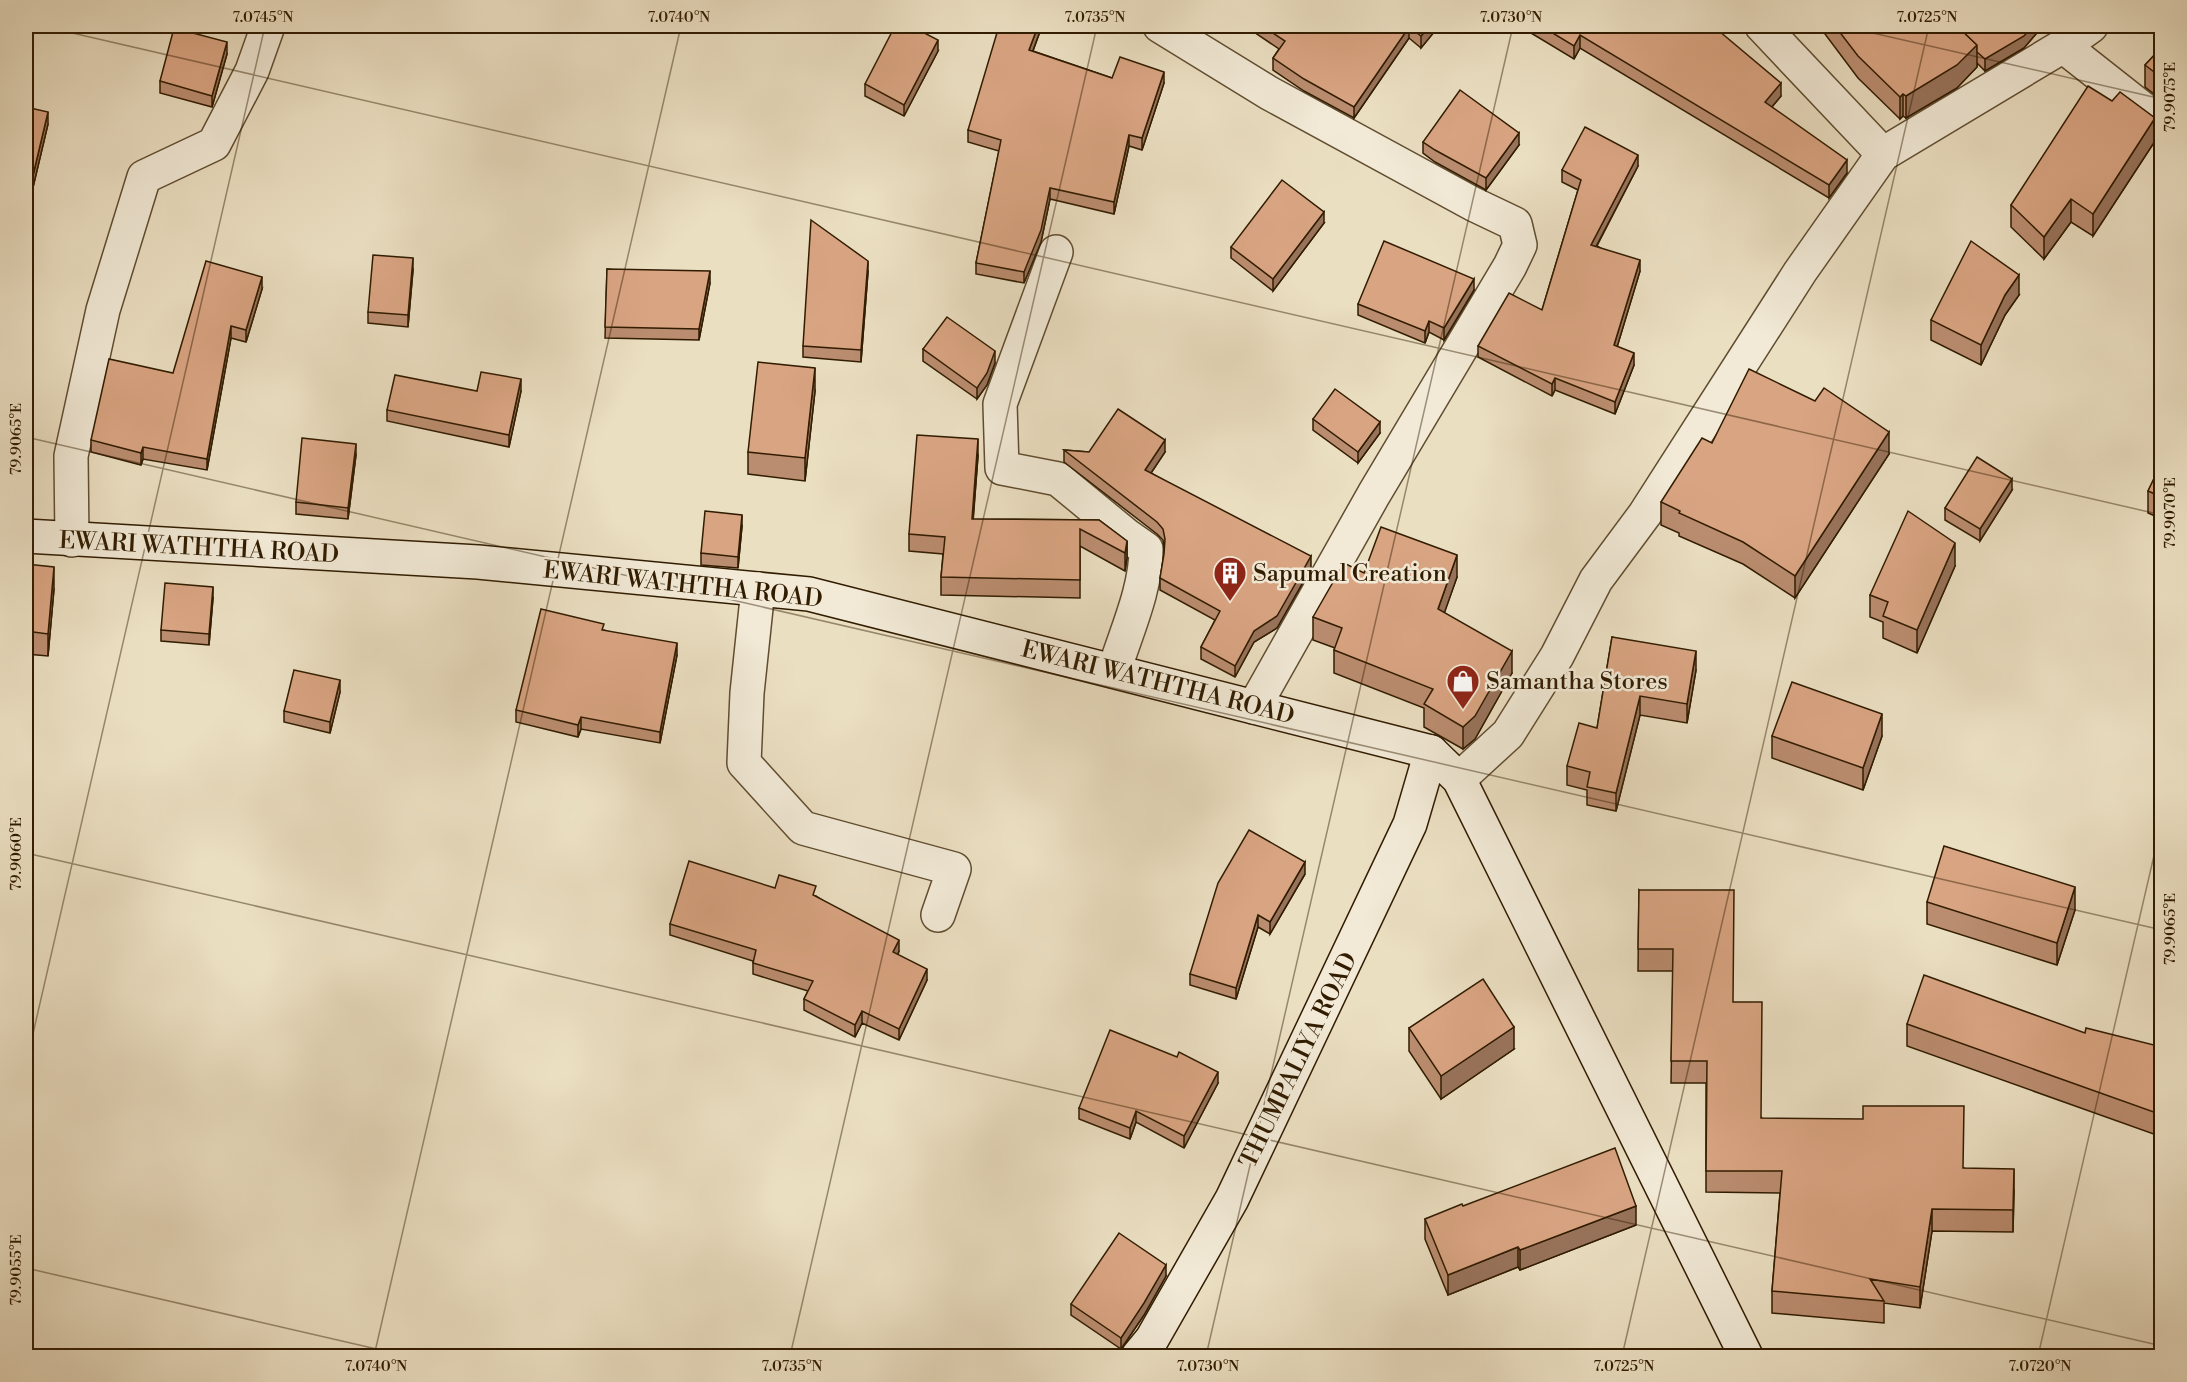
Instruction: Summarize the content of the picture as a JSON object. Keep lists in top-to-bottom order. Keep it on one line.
{"streets":{"street":["EWARI WATHTHA ROAD","THUMPALIYA ROAD"]},"crossings":[["EWARI WATHTHA ROAD","THUMPALIYA ROAD"]],"places":{"building":["Sapumal Creation"],"shop":["Samantha Stores"]},"coordinates":["7.0745°N","7.0740°N","7.0735°N","7.0730°N","7.0725°N","79.9075°E","79.9065°E","79.9070°E","79.9060°E","79.9055°E","7.0720°N"]}
